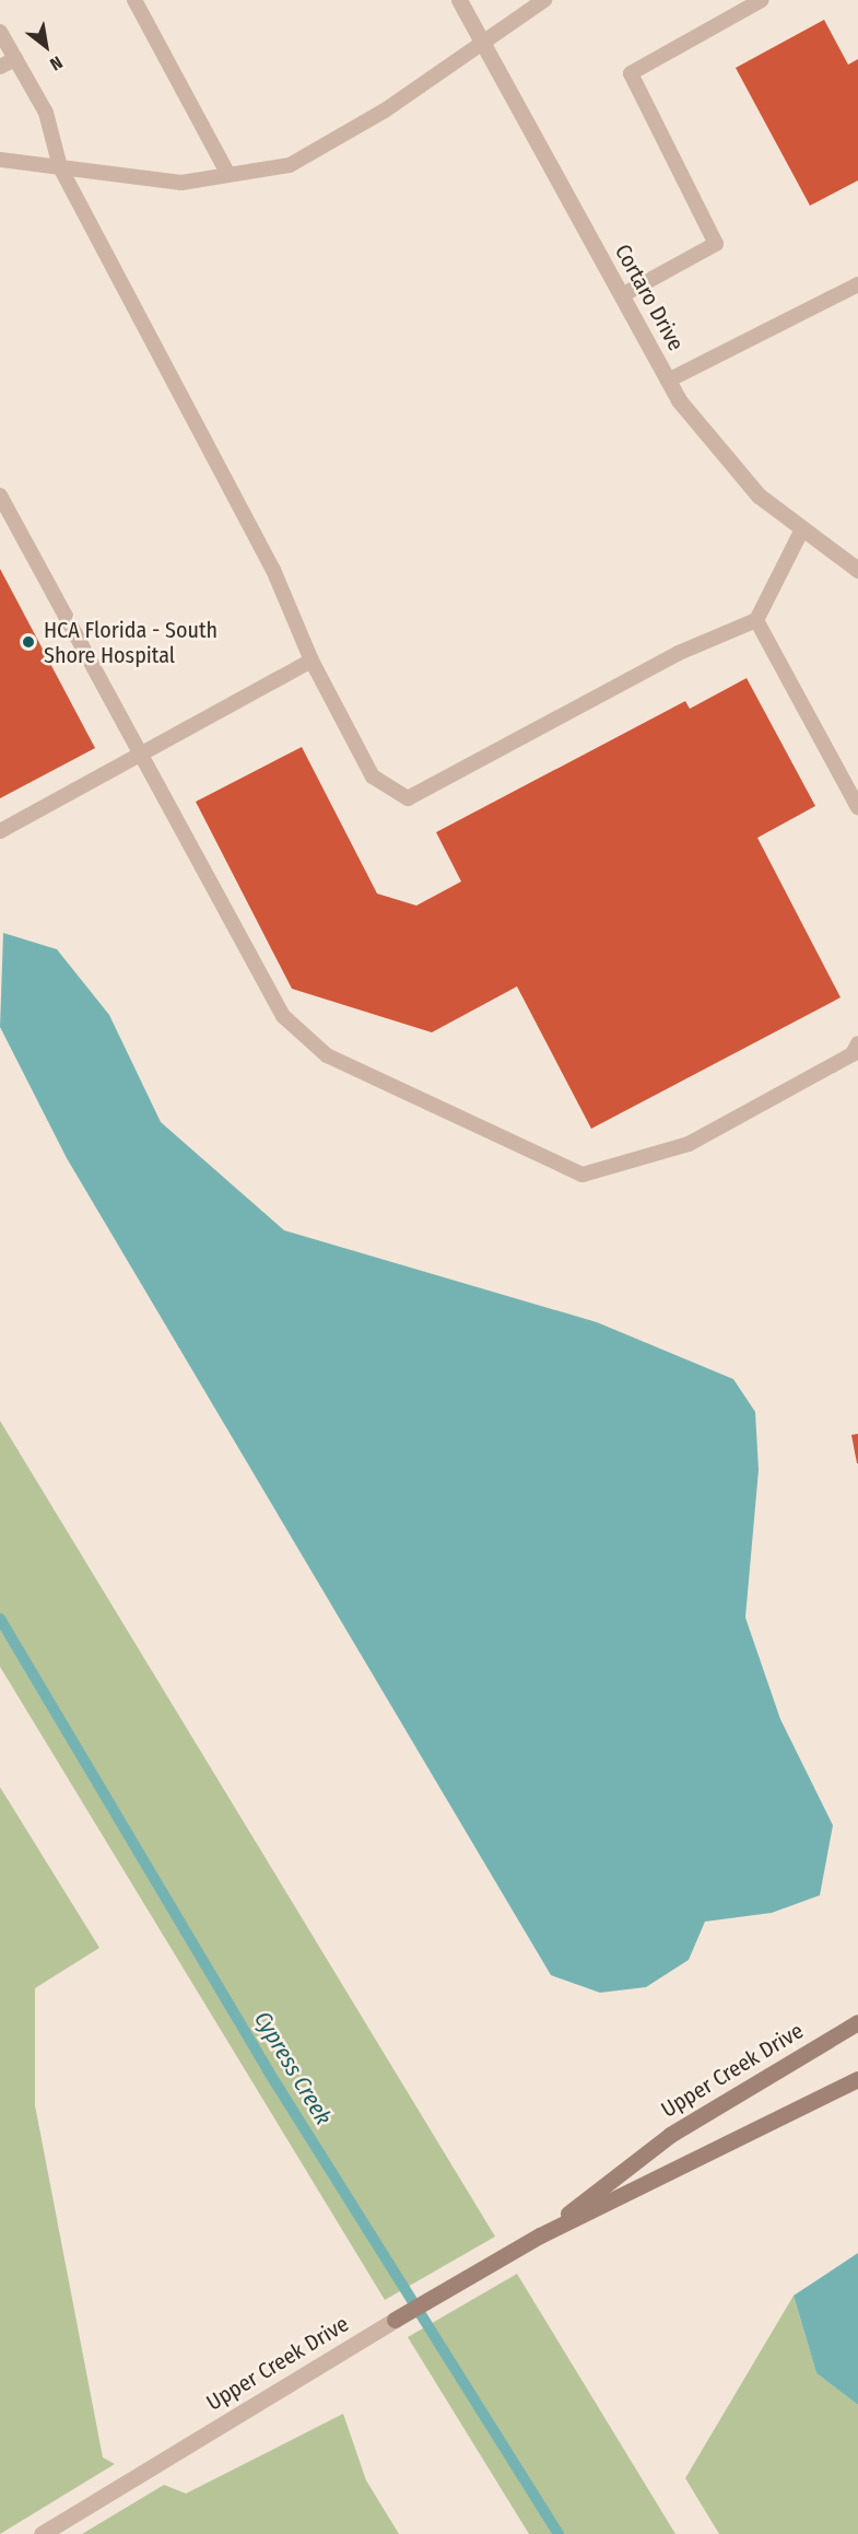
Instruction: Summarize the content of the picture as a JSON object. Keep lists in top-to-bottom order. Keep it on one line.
{"streets":{"street":["Cortaro Drive","Upper Creek Drive"]},"water":["Cypress Creek"],"places":["HCA Florida - South Shore Hospital"],"north":"bottom right"}
